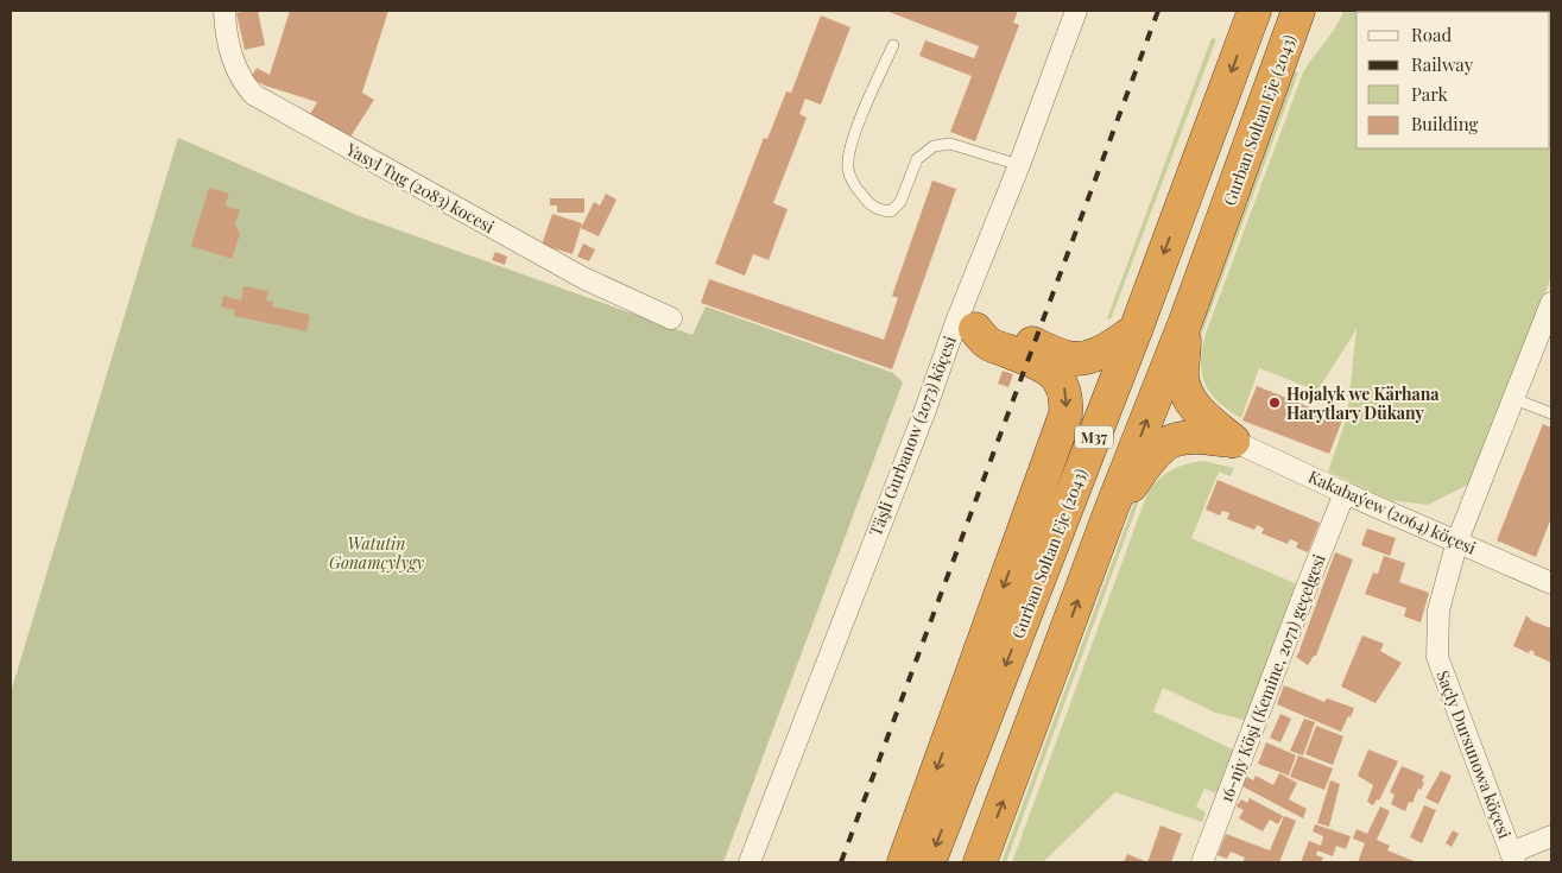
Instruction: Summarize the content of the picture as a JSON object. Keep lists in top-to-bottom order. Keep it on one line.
{"streets":{"highway":["Gurban Soltan Eje (2043)","M37"],"street":["Yasyl Tug (2083) kocesi","Täşli Gurbanow (2073) köçesi","Kakabaýew (2064) köçesi","16-njy Köşi (Kemine, 2071) geçelgesi","Saçly Dursunowa köçesi"]},"crossings":[["Kakabaýew (2064) köçesi","16-njy Köşi (Kemine, 2071) geçelgesi"],["Kakabaýew (2064) köçesi","Saçly Dursunowa köçesi"]],"parks":["Watutin Gonamçylygy"],"places":["Hojalyk we Kärhana Harytlary Dükany"],"legend":["Road","Railway","Park","Building"]}
